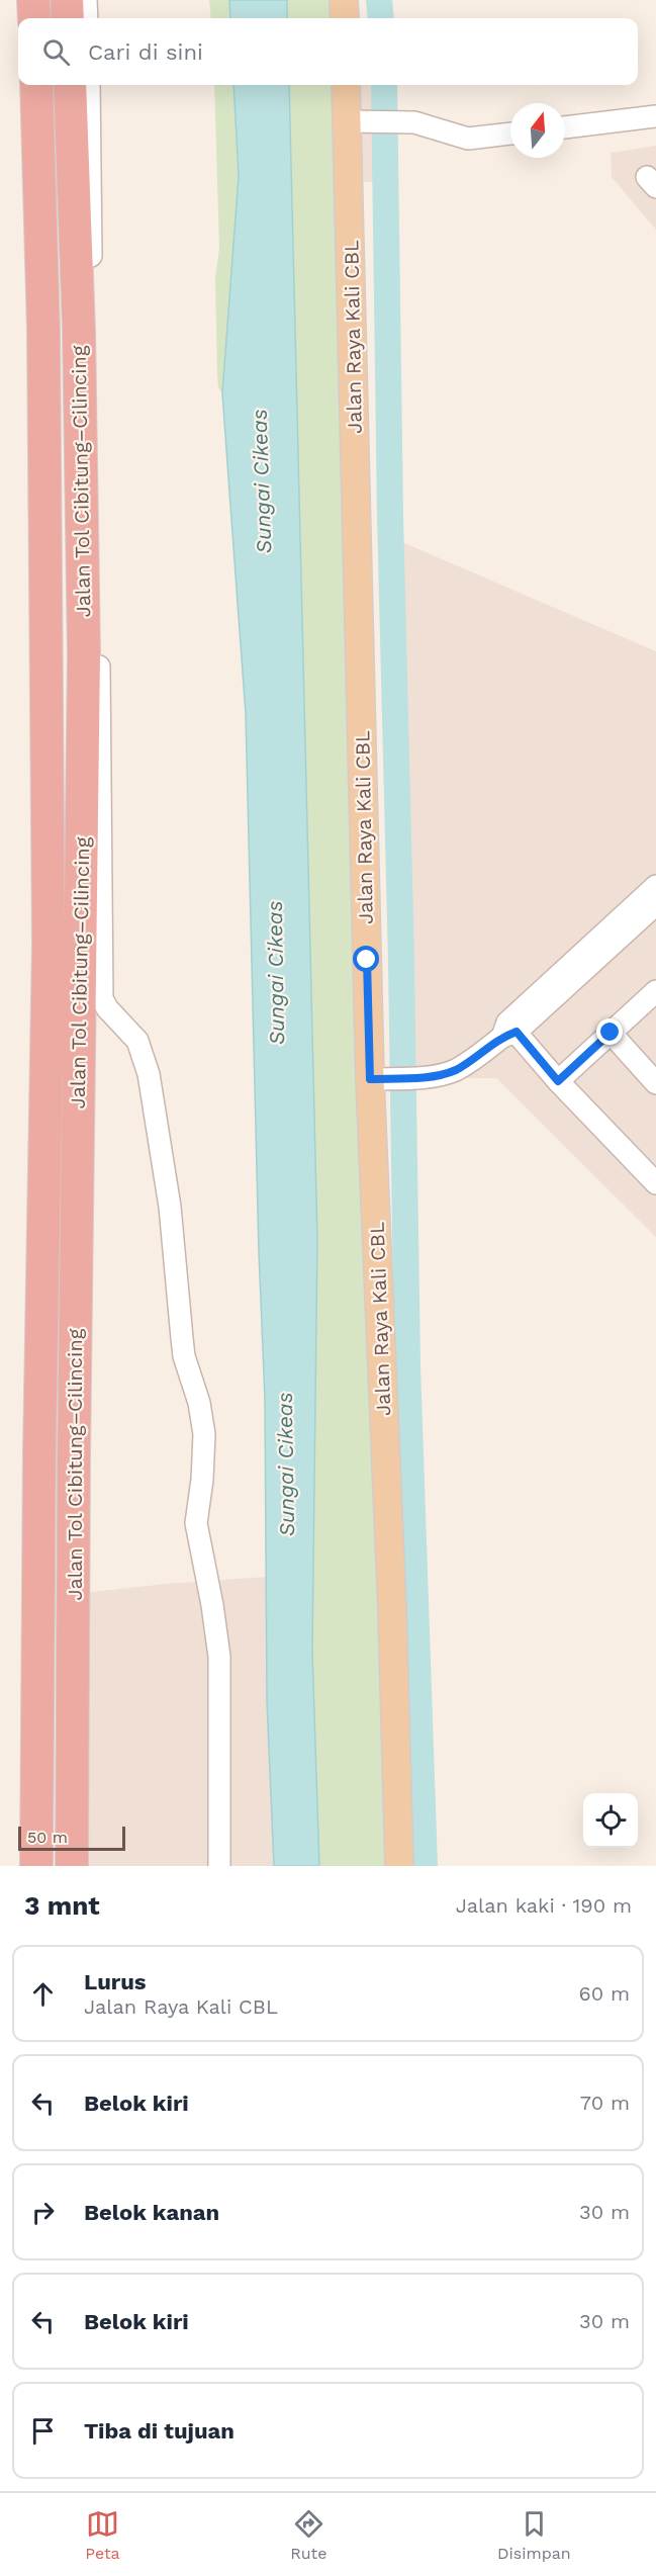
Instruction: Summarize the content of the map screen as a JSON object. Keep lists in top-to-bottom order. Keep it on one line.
{"streets":{"highway":["Jalan Tol Cibitung–Cilincing"],"main road":["Jalan Raya Kali CBL"]},"water":["Sungai Cikeas"],"scale_bar":"50 m","north":"top","page":{"search":"Cari di sini","scale":"50 m","heading":["3 mnt","Jalan kaki · 190 m"],"list":[["Lurus","Jalan Raya Kali CBL","60 m"],["Belok kiri","70 m"],["Belok kanan","30 m"],["Belok kiri","30 m"],"Tiba di tujuan"],"nav":["Peta","Rute","Disimpan"]}}
